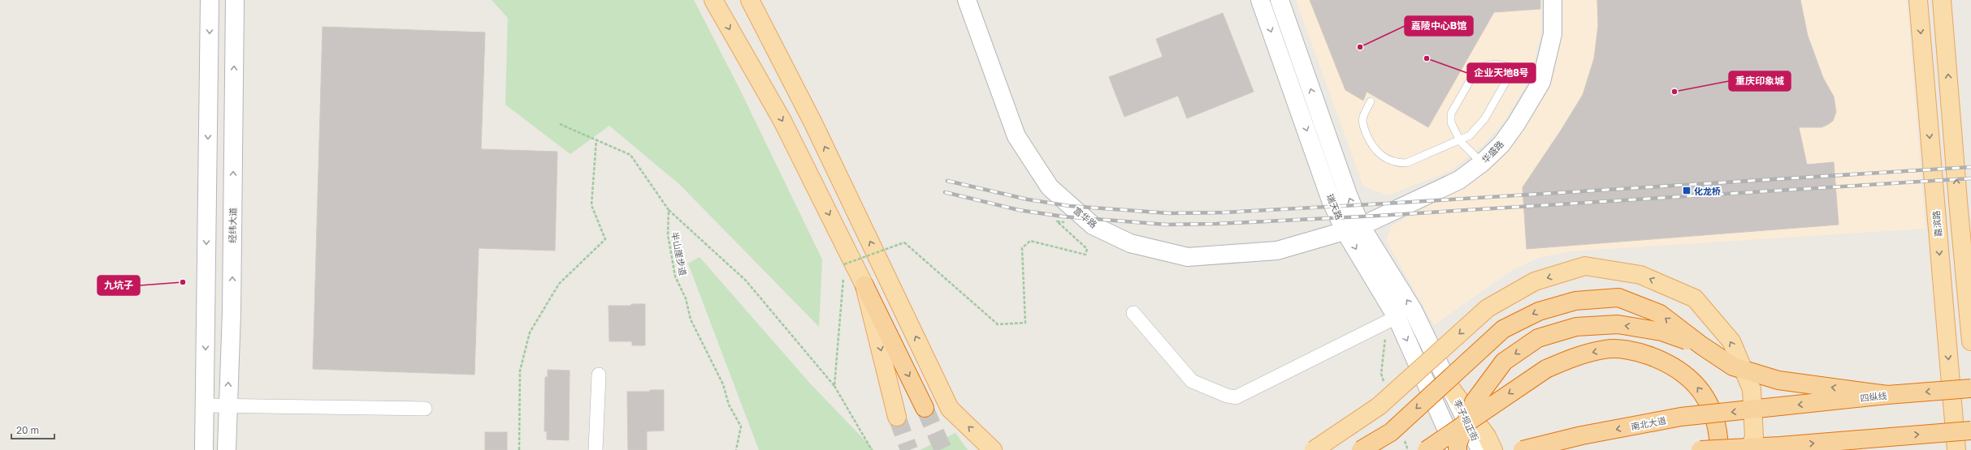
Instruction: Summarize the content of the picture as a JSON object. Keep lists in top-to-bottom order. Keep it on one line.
{"streets":{"highway":["四纵线","南北大道"],"main road":["华盛路","瑞天路","富华路","嘉滨路","经纬大道","李子坝正街"],"path":["半山崖步道"]},"crossings":[["华盛路","瑞天路"],["华盛路","富华路"],["瑞天路","富华路"],["瑞天路","李子坝正街"],["四纵线","南北大道"]],"places":{"other":["嘉陵中心B馆","企业天地8号","重庆印象城","九坑子"],"transit":["化龙桥"]},"scale_bar":"20 m"}
